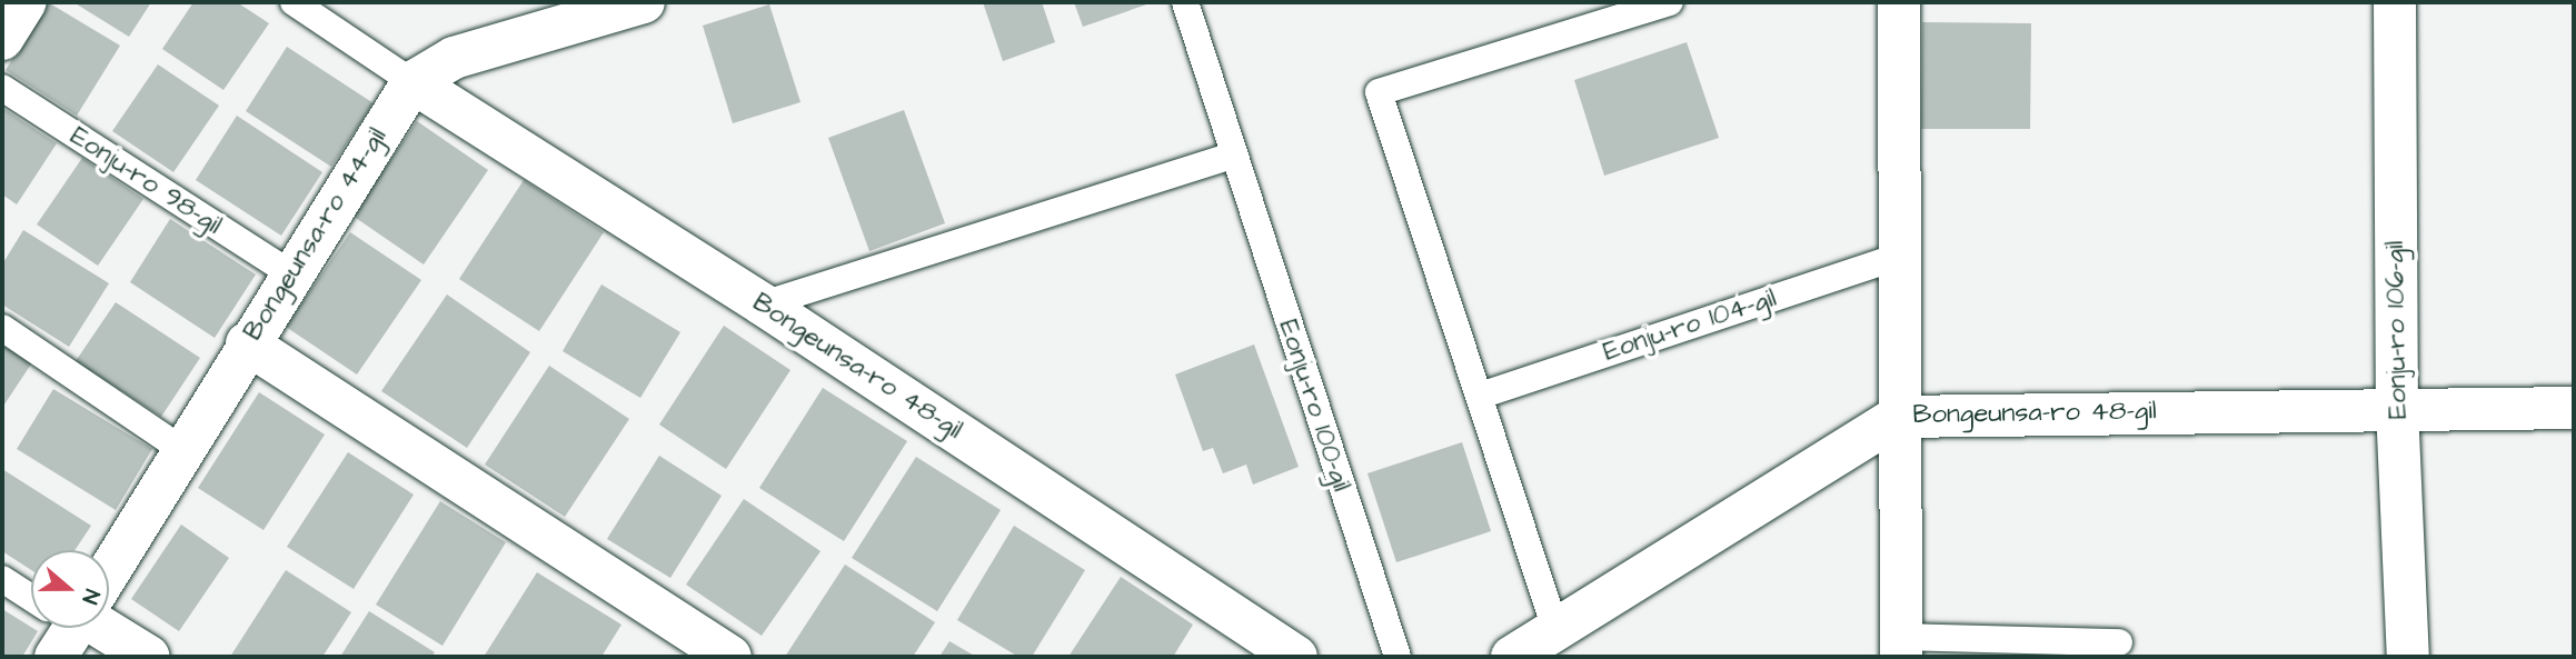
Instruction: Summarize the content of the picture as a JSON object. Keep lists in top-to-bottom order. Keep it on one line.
{"streets":{"street":["Bongeunsa-ro 44-gil","Eonju-ro 106-gil","Bongeunsa-ro 48-gil"],"lane":["Eonju-ro 98-gil","Eonju-ro 104-gil","Eonju-ro 100-gil"]},"crossings":[["Eonju-ro 98-gil","Bongeunsa-ro 44-gil"],["Bongeunsa-ro 44-gil","Bongeunsa-ro 48-gil"],["Eonju-ro 106-gil","Bongeunsa-ro 48-gil"]],"north":"right"}
